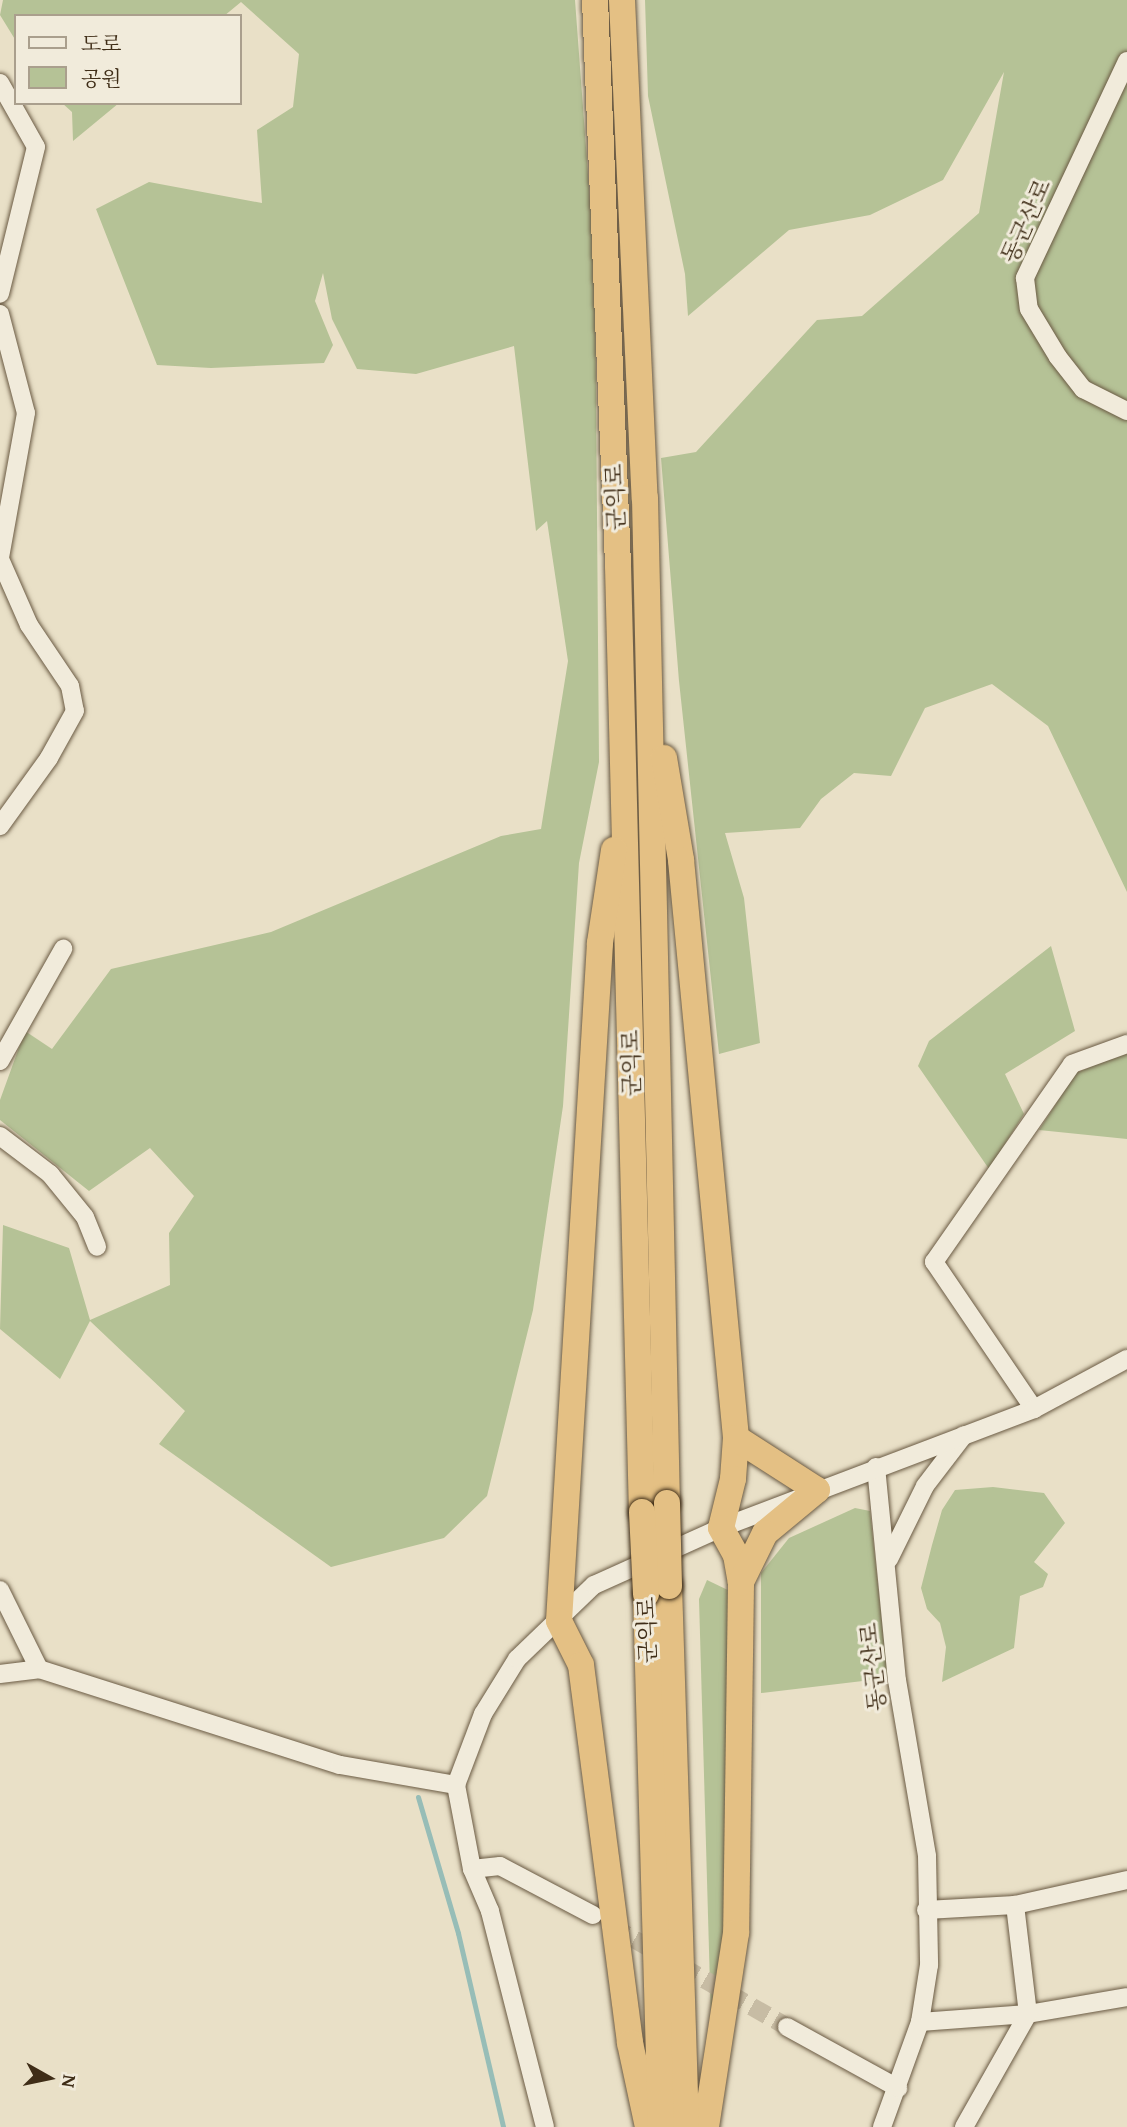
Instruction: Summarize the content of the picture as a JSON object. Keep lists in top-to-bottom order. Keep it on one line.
{"streets":{"highway":["군익로"],"street":["동군산로"]},"legend":["도로","공원"],"north":"right"}
